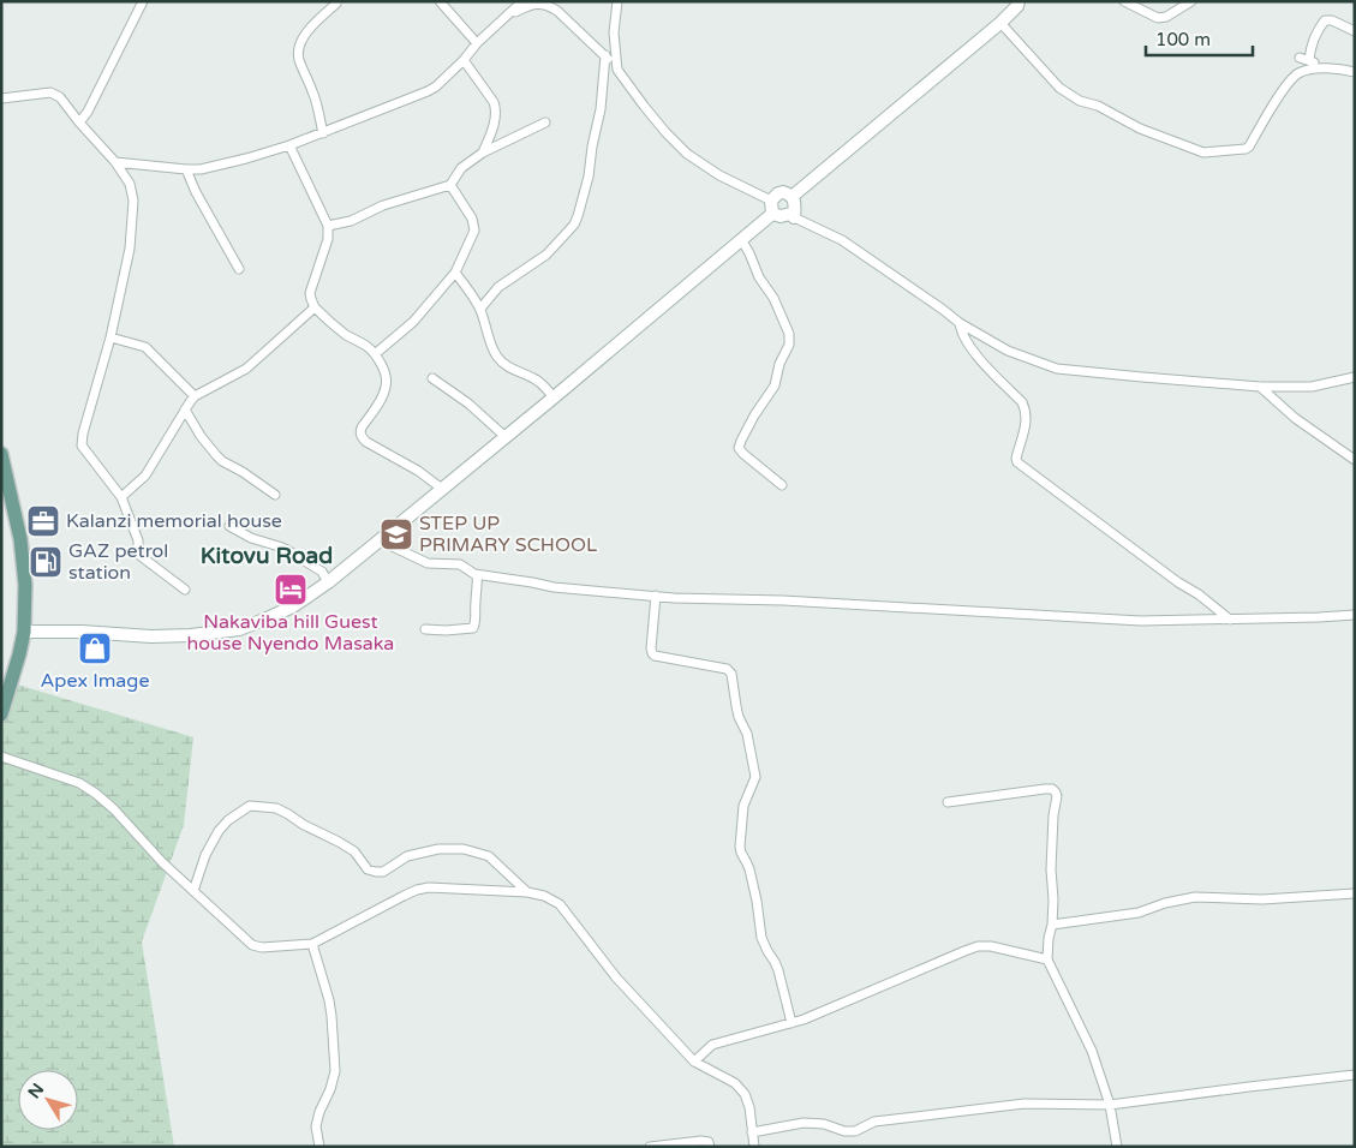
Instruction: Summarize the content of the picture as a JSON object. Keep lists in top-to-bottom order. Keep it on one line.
{"districts":["Kitovu Road"],"places":{"office":["Kalanzi memorial house"],"school or university":["STEP UP PRIMARY SCHOOL"],"fuel station":["GAZ petrol station"],"hotel":["Nakaviba hill Guest house Nyendo Masaka"],"shop":["Apex Image"]},"scale_bar":"100 m","north":"top left"}
